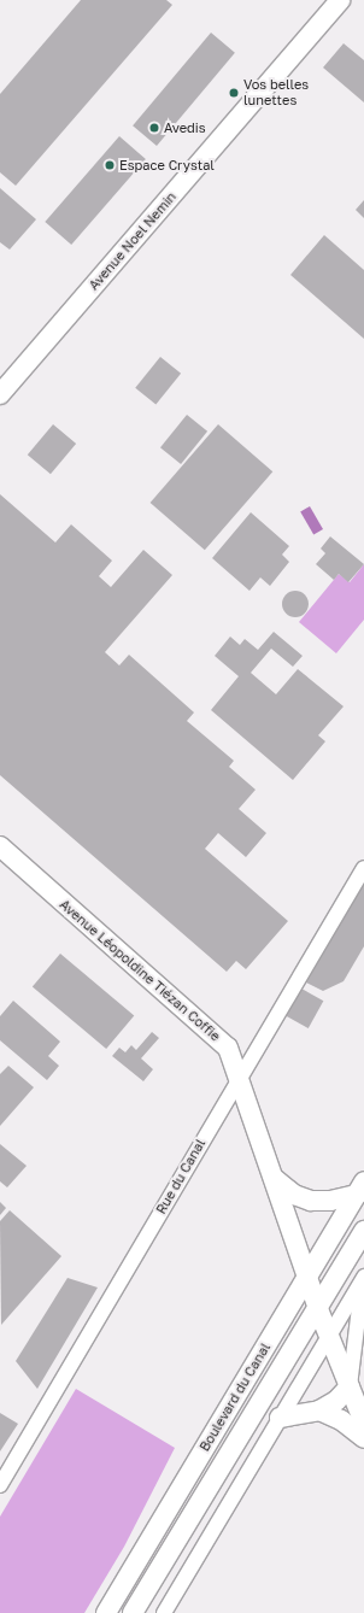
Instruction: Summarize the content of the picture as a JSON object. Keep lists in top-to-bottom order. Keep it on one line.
{"streets":{"street":["Avenue Noel Nemin","Avenue Léopoldine Tiézan Coffie","Rue du Canal","Boulevard du Canal"]},"crossings":[["Avenue Léopoldine Tiézan Coffie","Rue du Canal"],["Avenue Léopoldine Tiézan Coffie","Boulevard du Canal"]],"places":["Vos belles lunettes","Avedis","Espace Crystal"]}
